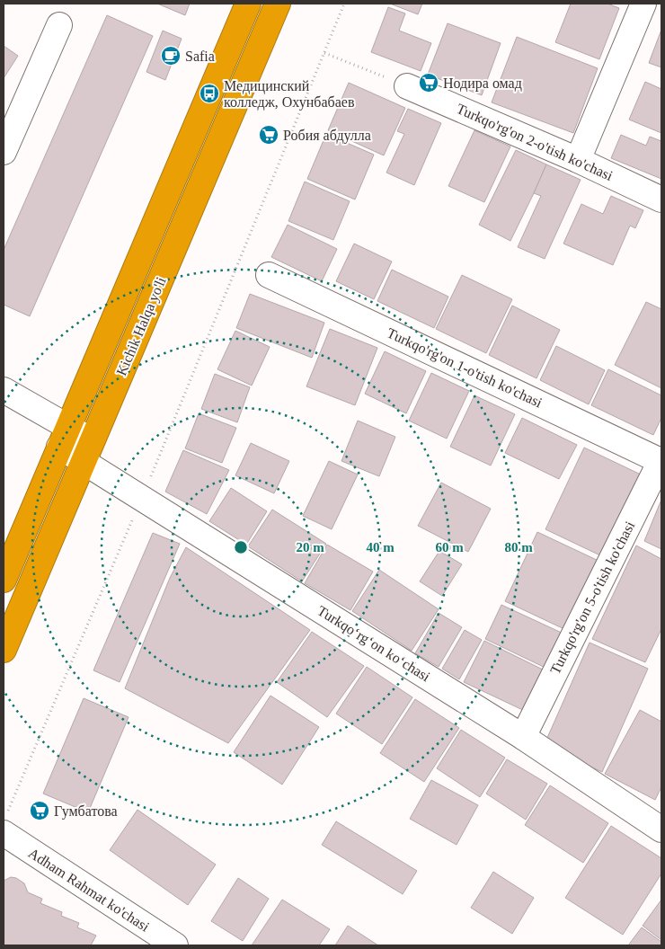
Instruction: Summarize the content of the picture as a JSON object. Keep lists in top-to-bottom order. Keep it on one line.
{"streets":{"highway":["Kichik Halqa yo'li"],"street":["Turkqo'rg'on 2-o'tish ko'chasi","Turkqo'rg'on 1-o'tish ko'chasi","Turkqo'rg'on 5-o'tish ko'chasi","Turkqoʻrgʻon koʻchasi","Adham Rahmat ko'chasi"]},"crossings":[["Kichik Halqa yo'li","Turkqoʻrgʻon koʻchasi"],["Turkqo'rg'on 1-o'tish ko'chasi","Turkqo'rg'on 5-o'tish ko'chasi"],["Turkqo'rg'on 5-o'tish ko'chasi","Turkqoʻrgʻon koʻchasi"]],"places":{"cafe":["Safia"],"supermarket":["Нодира омад","Робия абдулла","Гумбатова"],"bus stop":["Медицинский колледж, Охунбабаев"]},"rings":["20 m","40 m","60 m","80 m"]}
